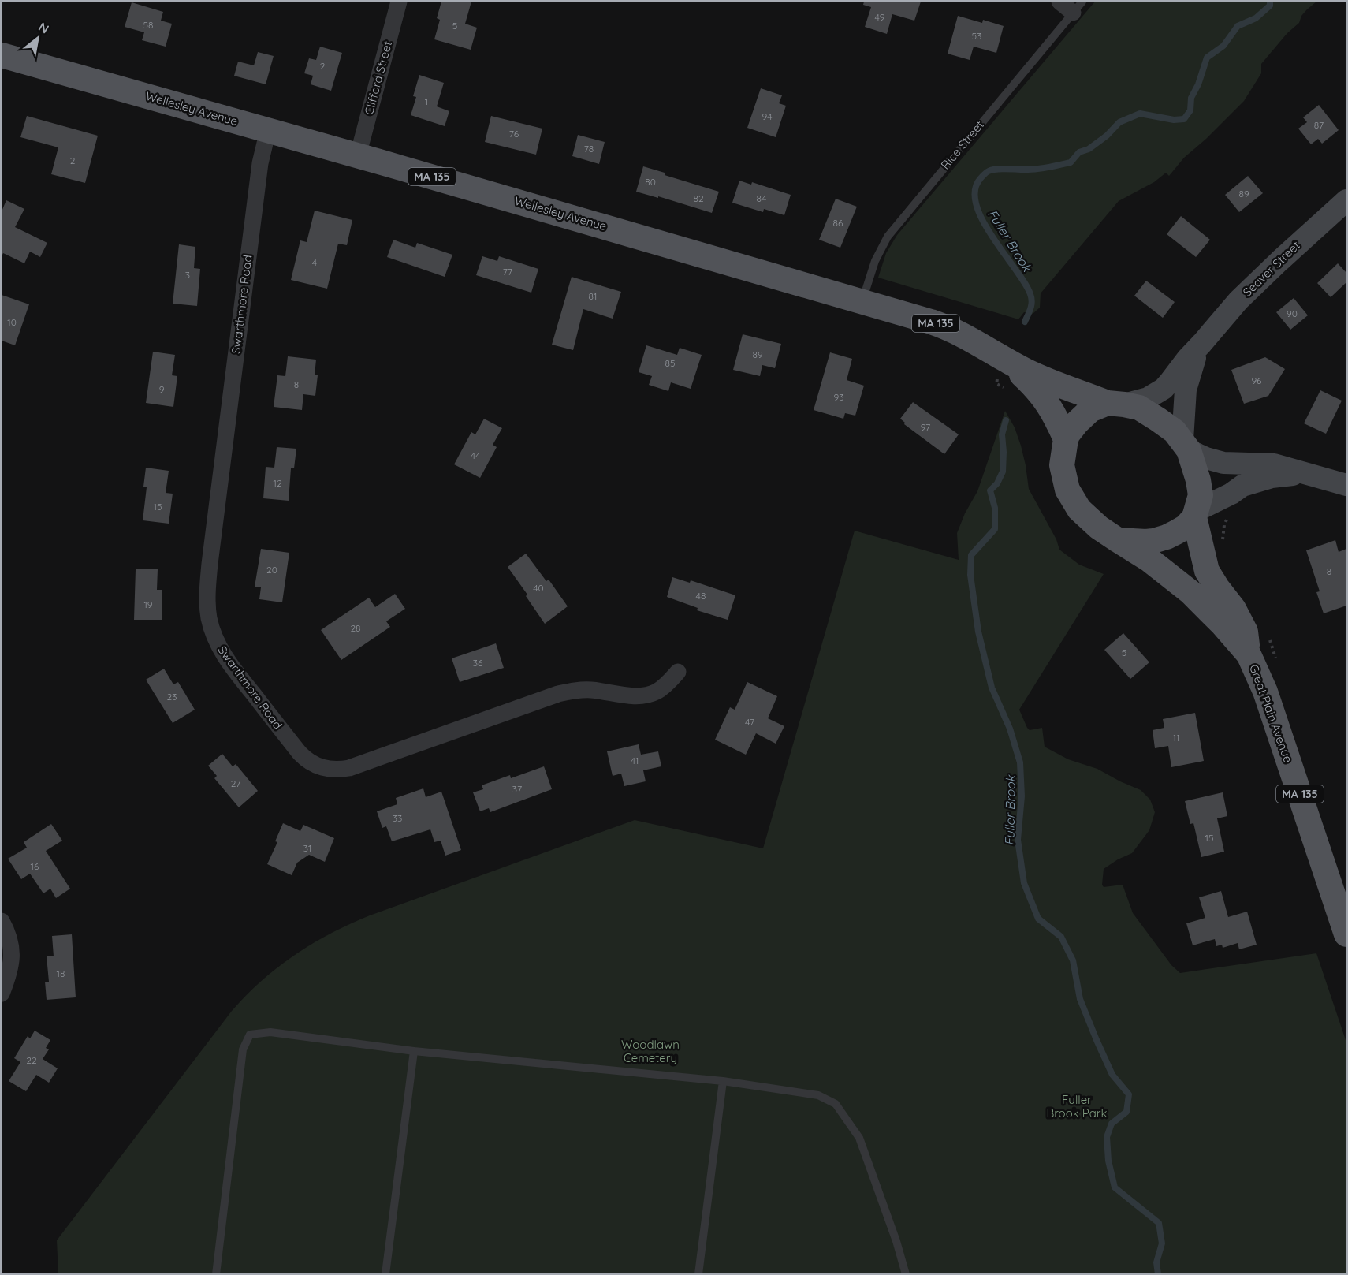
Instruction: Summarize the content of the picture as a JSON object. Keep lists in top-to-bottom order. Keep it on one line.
{"streets":{"main road":["Wellesley Avenue","MA 135","Great Plain Avenue"],"street":["Clifford Street","Seaver Street","Swarthmore Road"],"lane":["Rice Street"]},"crossings":[["Clifford Street","Wellesley Avenue"],["Wellesley Avenue","Rice Street"],["Wellesley Avenue","MA 135"],["Wellesley Avenue","Seaver Street"],["Wellesley Avenue","Swarthmore Road"],["Wellesley Avenue","Great Plain Avenue"],["MA 135","Seaver Street"],["MA 135","Great Plain Avenue"],["Seaver Street","Great Plain Avenue"]],"water":["Fuller Brook"],"parks":["Woodlawn Cemetery","Fuller Brook Park"],"house_numbers":["49","58","5","53","2","1","94","87","76","78","2","80","89","82","84","86","4","77","3","81","90","10","89","85","96","8","9","93","97","44","12","15","20","8","40","48","19","28","5","36","23","47","11","41","27","37","33","15","31","16","18","22"],"north":"top right"}
